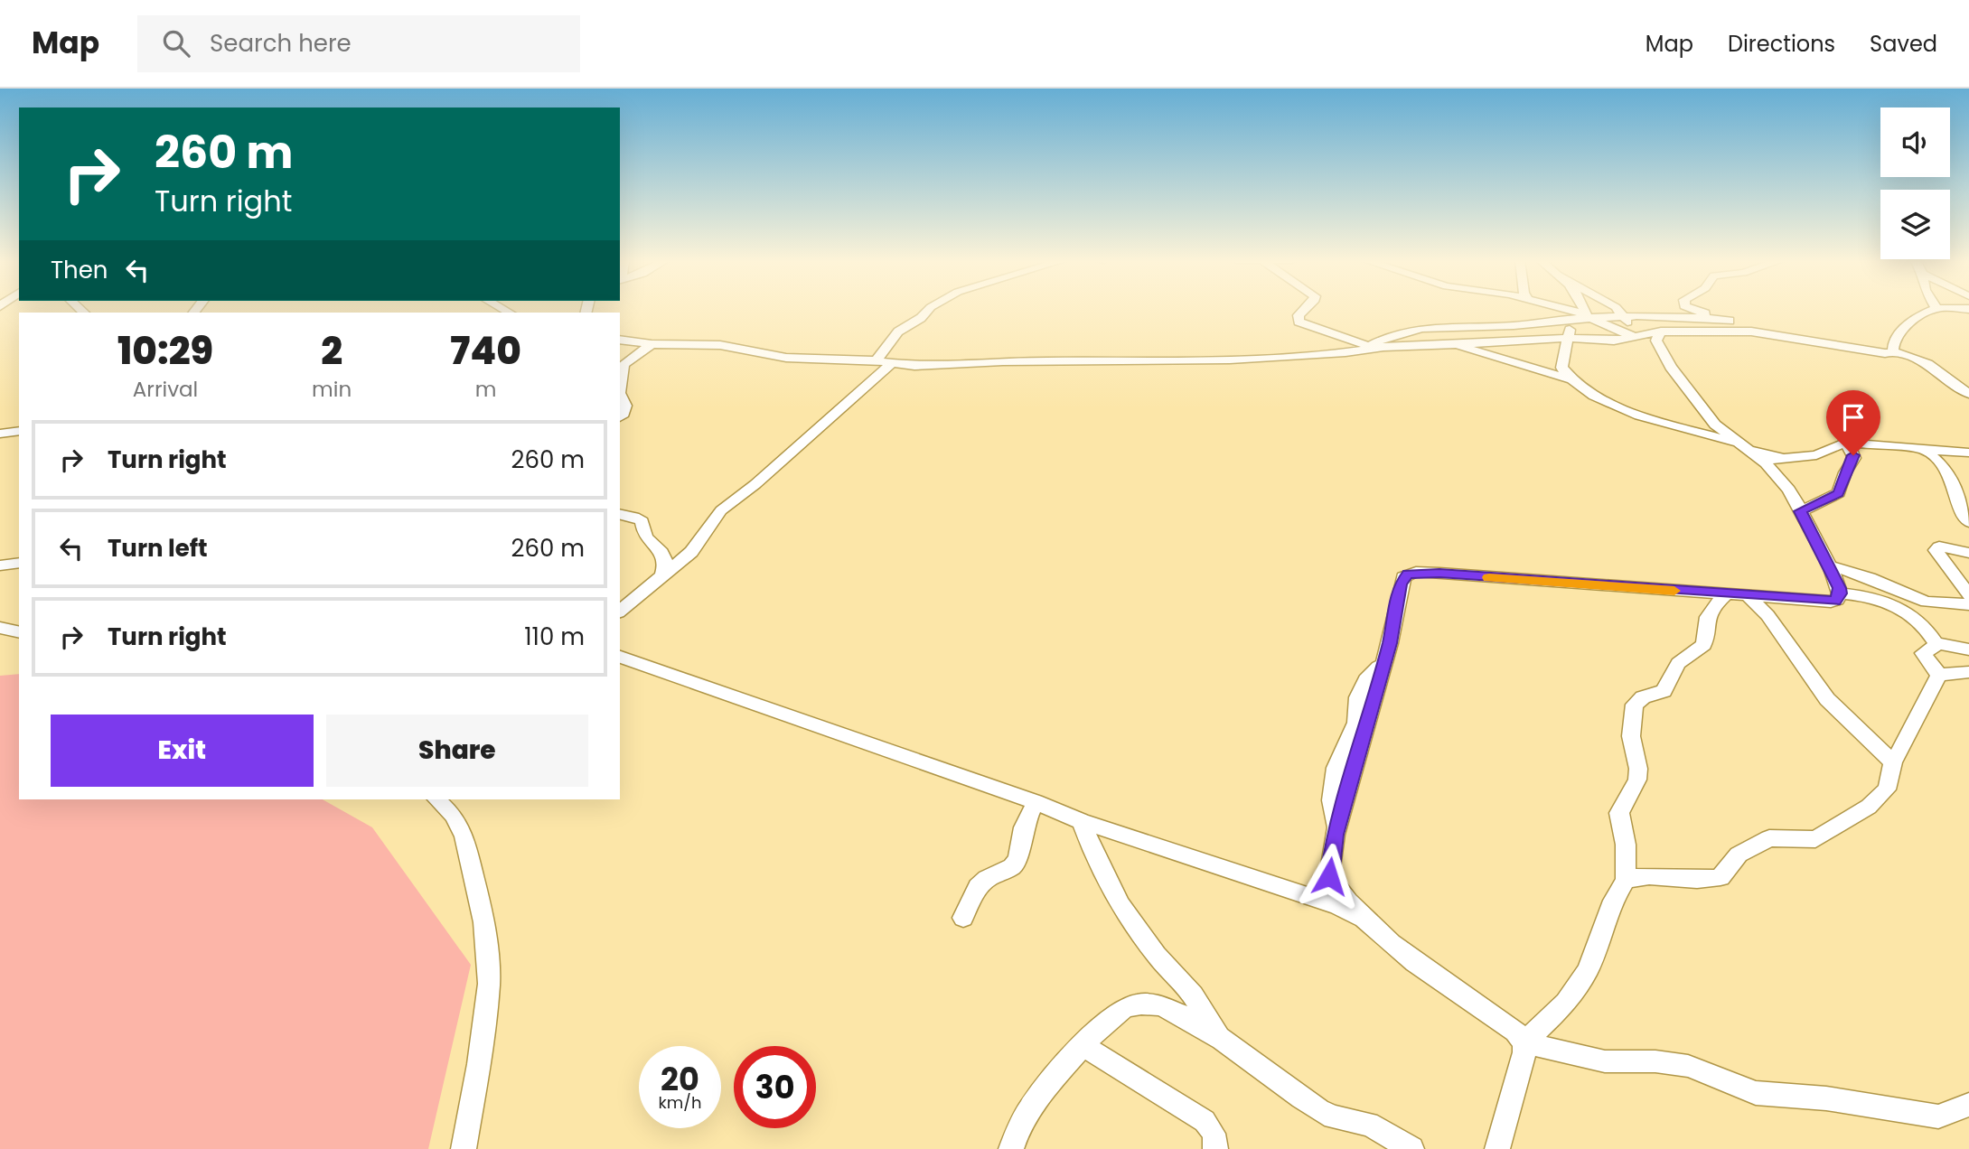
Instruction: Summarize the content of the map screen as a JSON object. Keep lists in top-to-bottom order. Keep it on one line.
{"page":{"header":"Map","search":"Search here","nav":["Map","Directions","Saved"],"turn":["260 m","Turn right"],"then":"Then","eta":["10:29","Arrival","2","min","740","m"],"list":[{"name":"Turn right","value":"260 m"},{"name":"Turn left","value":"260 m"},{"name":"Turn right","value":"110 m"}],"buttons":["Exit","Share"],"speed":"20 km/h","limit":"30"}}
